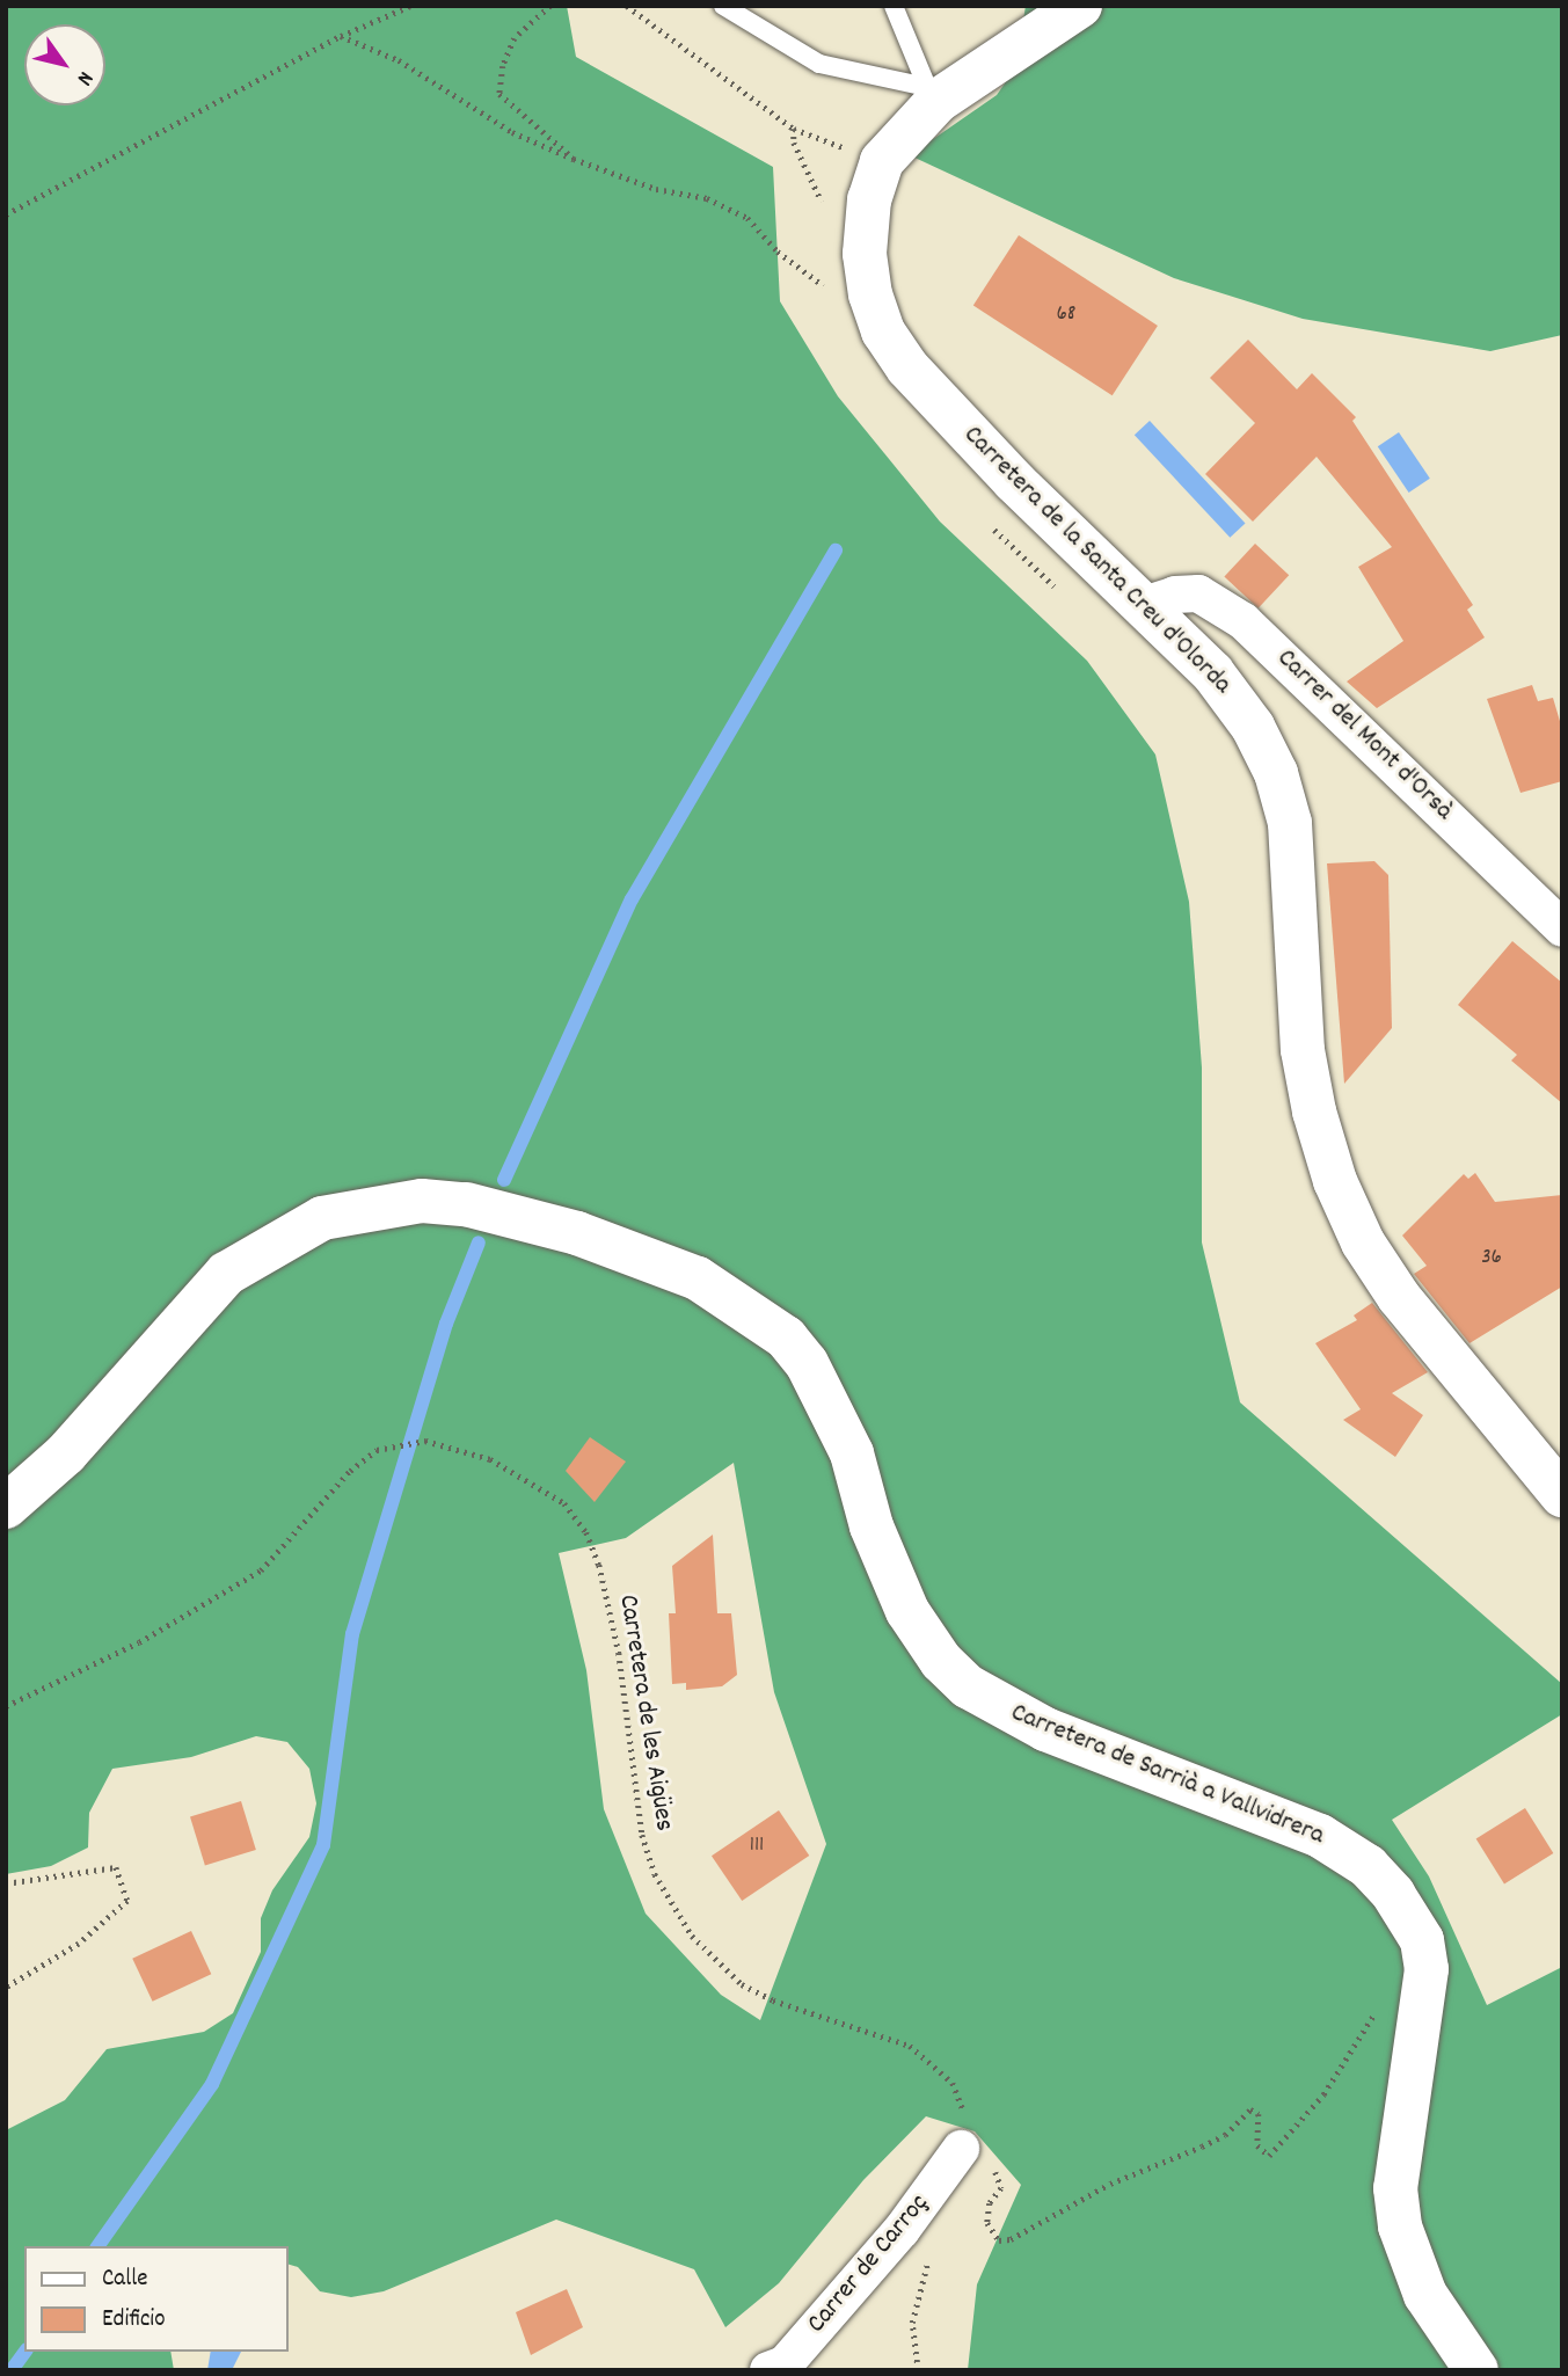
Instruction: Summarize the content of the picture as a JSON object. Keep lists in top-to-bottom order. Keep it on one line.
{"streets":{"main road":["Carretera de la Santa Creu d'Olorda","Carretera de Sarrià a Vallvidrera"],"street":["Carrer del Mont d'Orsà","Carrer de Carroç"],"path":["Carretera de les Aigües"]},"crossings":[["Carretera de la Santa Creu d'Olorda","Carrer del Mont d'Orsà"],["Carretera de les Aigües","Carrer de Carroç"]],"house_numbers":["68","36","111"],"legend":["Calle","Edificio"],"north":"bottom right"}
